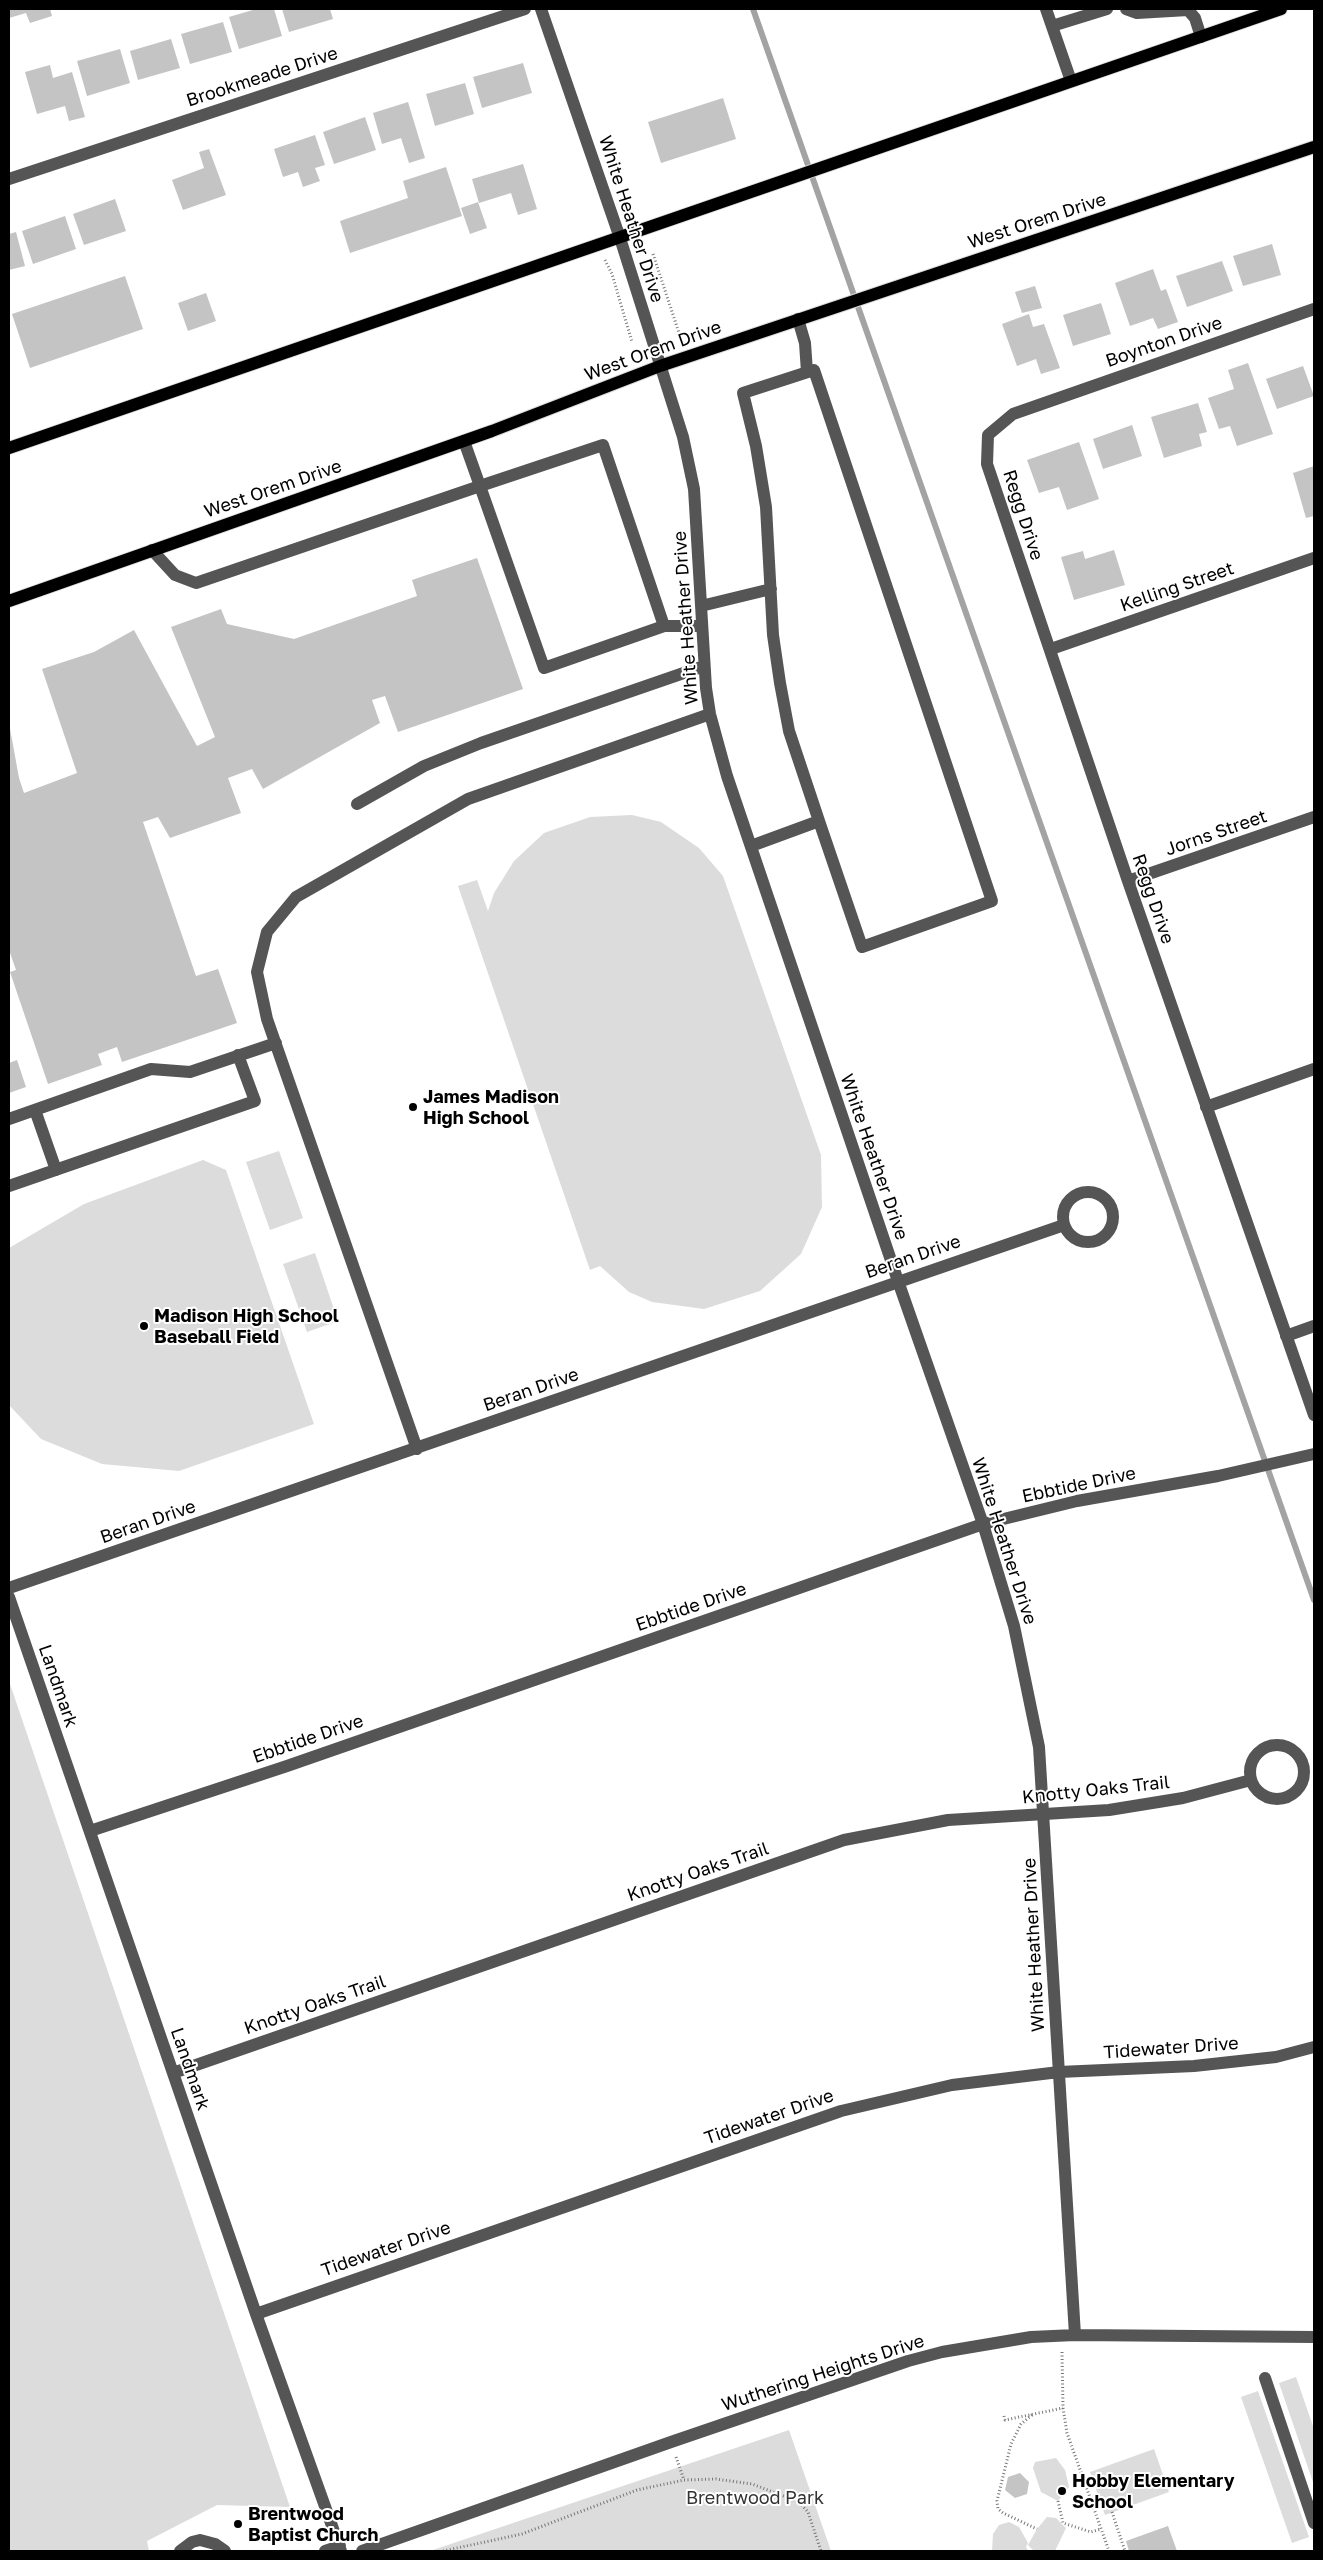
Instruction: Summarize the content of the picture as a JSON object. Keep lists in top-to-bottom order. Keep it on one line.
{"streets":{"main road":["West Orem Drive"],"street":["Brookmeade Drive","White Heather Drive","Boynton Drive","Regg Drive","Kelling Street","Jorns Street","Beran Drive","Ebbtide Drive","Landmark","Knotty Oaks Trail","Tidewater Drive","Wuthering Heights Drive"]},"crossings":[["White Heather Drive","West Orem Drive"],["White Heather Drive","Beran Drive"],["White Heather Drive","Ebbtide Drive"],["White Heather Drive","Knotty Oaks Trail"],["White Heather Drive","Tidewater Drive"],["White Heather Drive","Wuthering Heights Drive"],["Boynton Drive","Regg Drive"],["Regg Drive","Kelling Street"],["Regg Drive","Jorns Street"],["Ebbtide Drive","Landmark"],["Landmark","Knotty Oaks Trail"],["Landmark","Tidewater Drive"]],"parks":["Brentwood Park"],"places":["James Madison High School","Madison High School Baseball Field","Hobby Elementary School","Brentwood Baptist Church"]}
